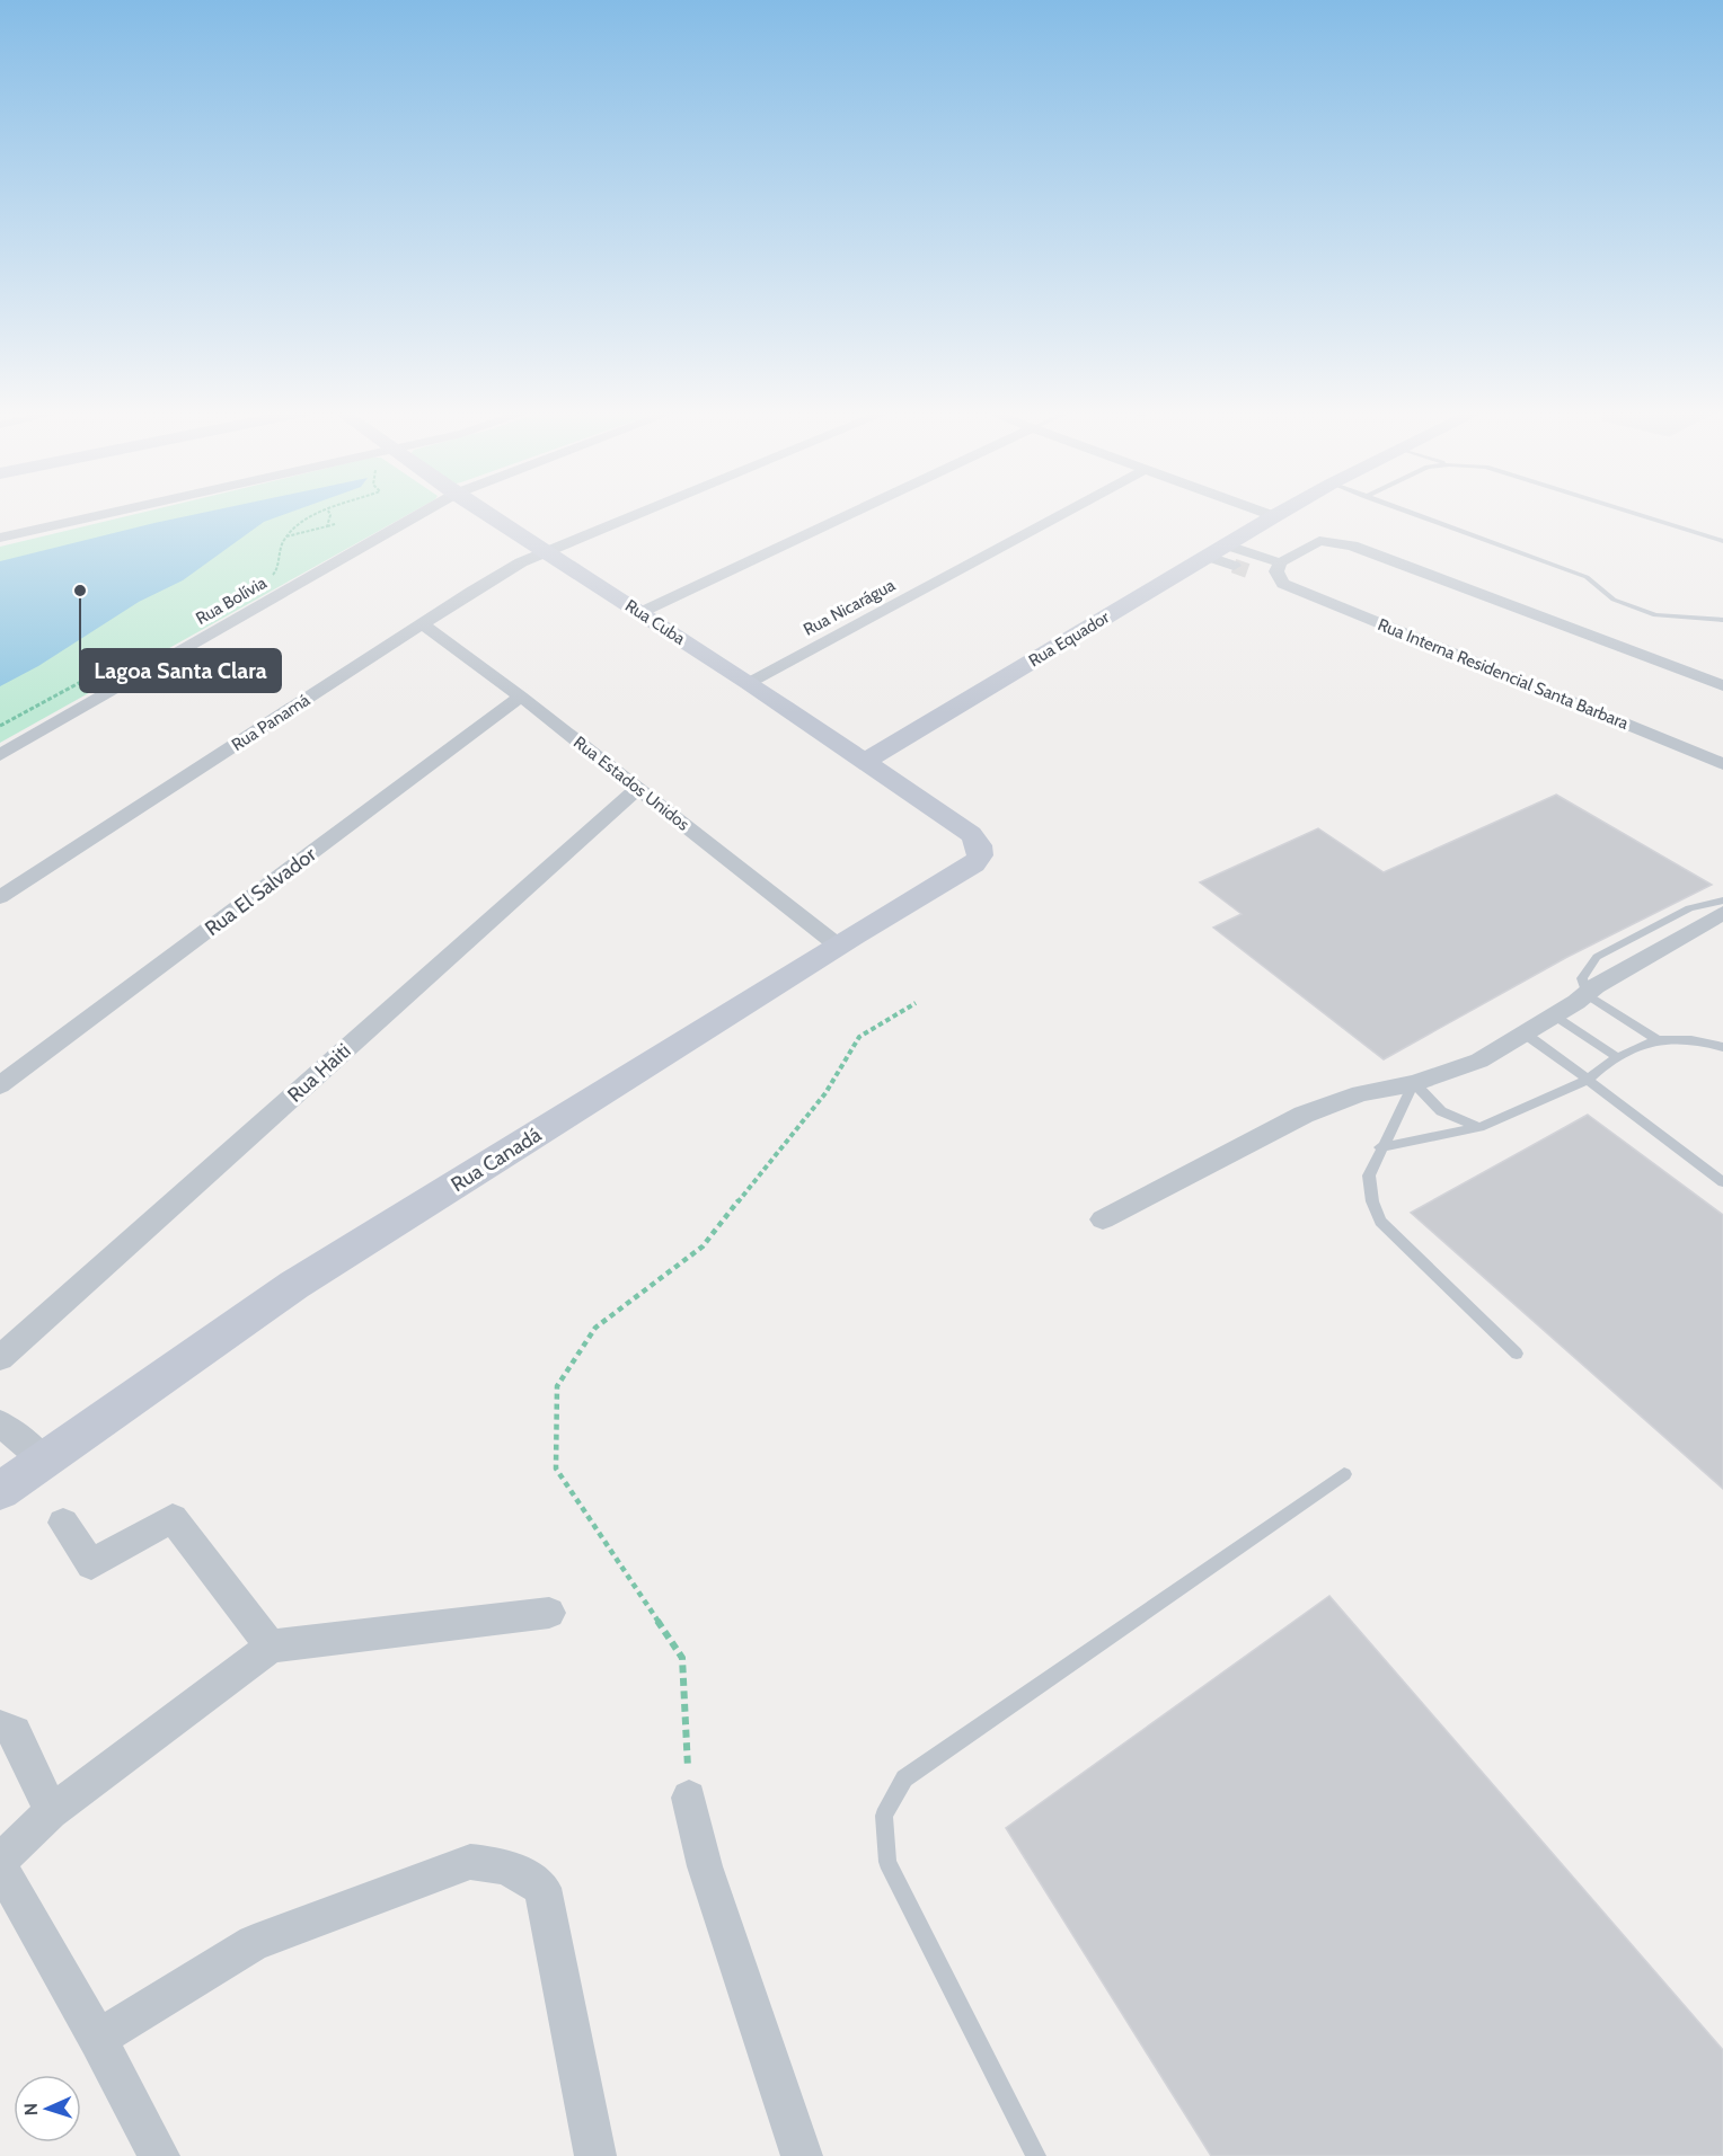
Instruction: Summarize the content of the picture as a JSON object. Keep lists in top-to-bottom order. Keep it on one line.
{"streets":{"main road":["Rua Cuba","Rua Equador","Rua Canadá"],"street":["Rua Bolívia","Rua Nicarágua","Rua Interna Residencial Santa Barbara","Rua Panamá","Rua Estados Unidos","Rua El Salvador","Rua Haiti"]},"crossings":[["Rua Nicarágua","Rua Cuba"],["Rua Cuba","Rua Equador"],["Rua Cuba","Rua Panamá"],["Rua Cuba","Rua Canadá"],["Rua Panamá","Rua Estados Unidos"],["Rua Estados Unidos","Rua El Salvador"],["Rua Estados Unidos","Rua Haiti"],["Rua Estados Unidos","Rua Canadá"]],"places":["Lagoa Santa Clara"],"north":"left"}
